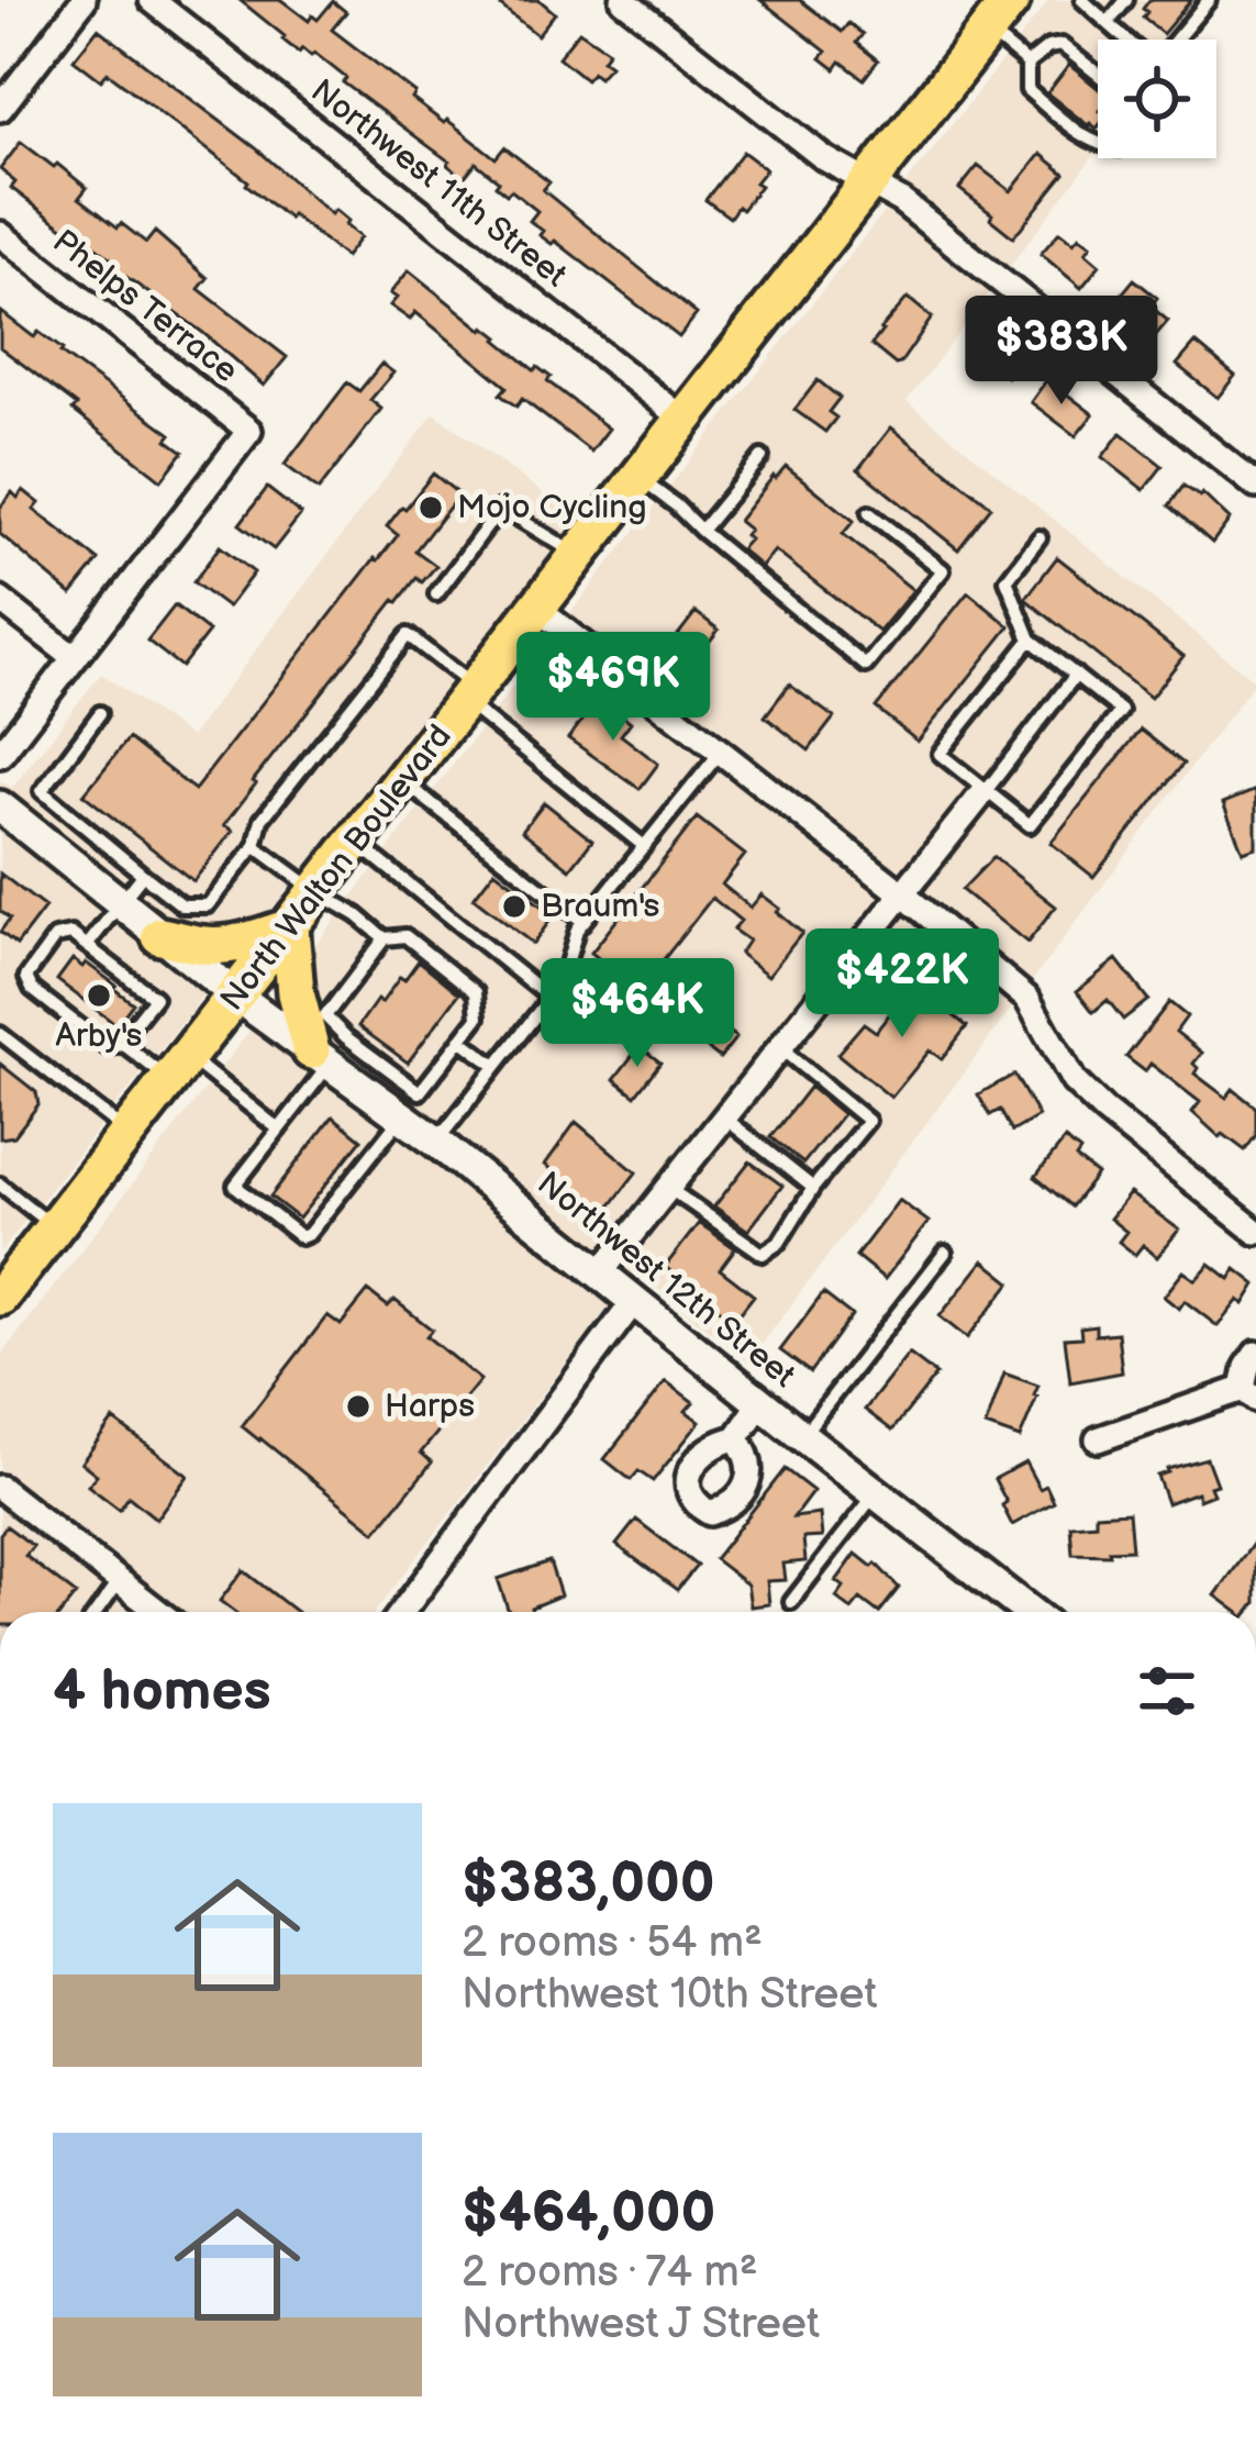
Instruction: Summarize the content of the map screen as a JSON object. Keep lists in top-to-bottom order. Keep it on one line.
{"streets":{"main road":["North Walton Boulevard"],"street":["Northwest 11th Street","Phelps Terrace","Northwest 12th Street"]},"crossings":[["Northwest 11th Street","North Walton Boulevard"],["North Walton Boulevard","Northwest 12th Street"]],"places":["Mojo Cycling","Braum's","Arby's","Harps"],"page":{"price":["$383K","$469K","$422K","$464K"],"heading":"4 homes","list":[{"name":"$383,000","note":"2 rooms · 54 m² · Northwest 10th Street"},{"name":"$464,000","note":"2 rooms · 74 m² · Northwest J Street"}]}}
